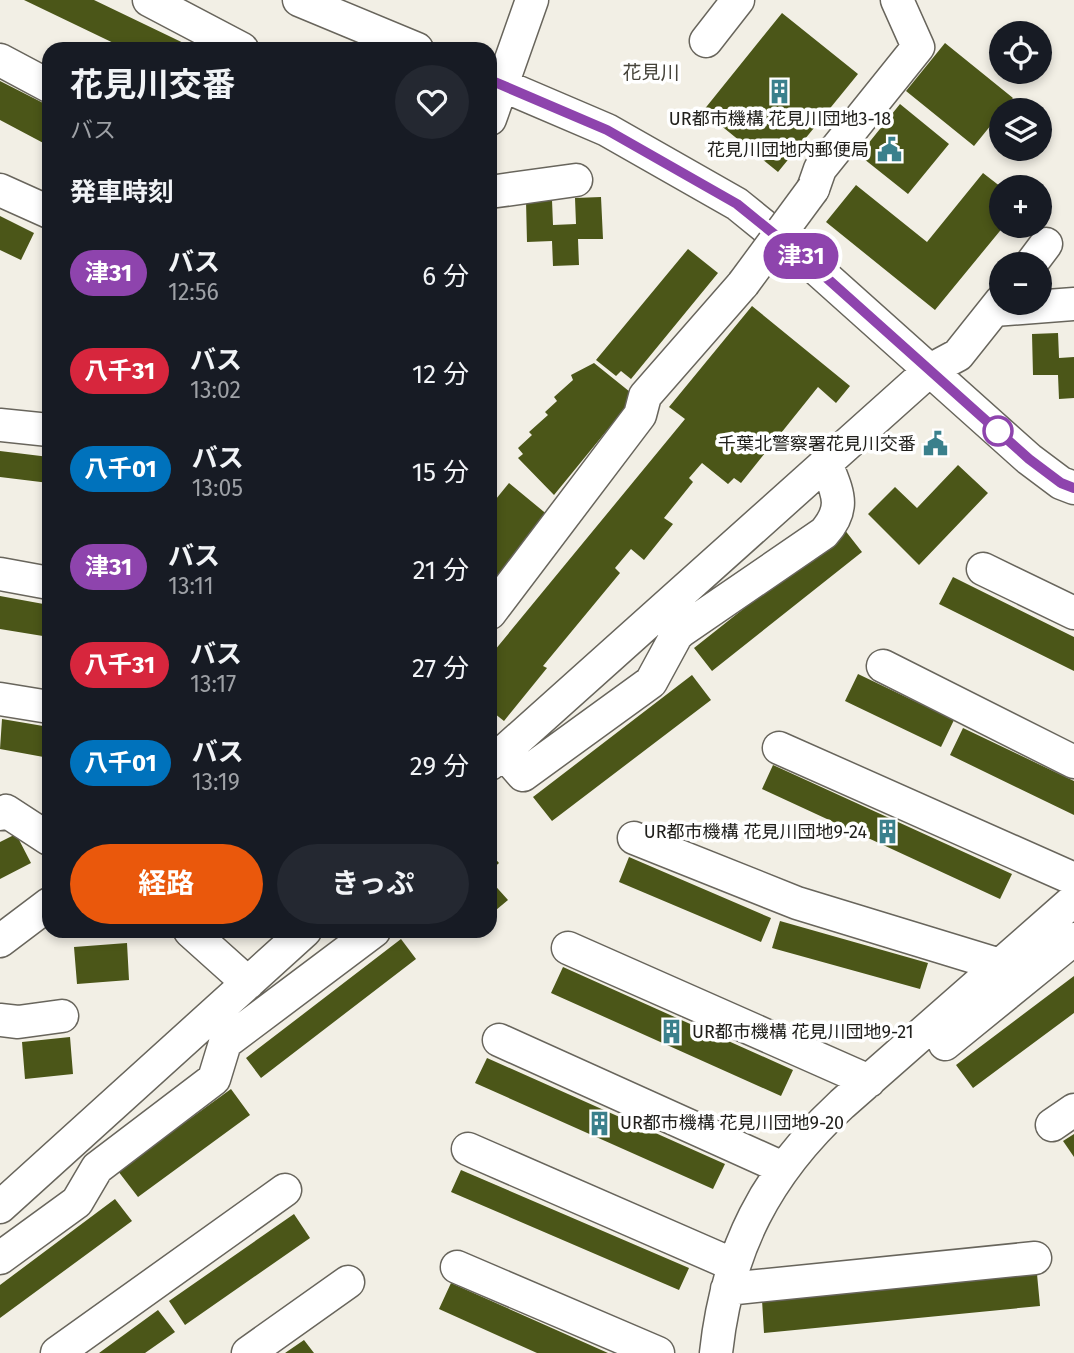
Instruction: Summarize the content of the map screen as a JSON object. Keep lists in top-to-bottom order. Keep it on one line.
{"districts":["花見川"],"places":{"building":["UR都市機構 花見川団地3-18","UR都市機構 花見川団地9-24","UR都市機構 花見川団地9-21","UR都市機構 花見川団地9-20"],"public building":["花見川団地内郵便局","千葉北警察署花見川交番"]},"lines":["bus line 津31"],"page":{"on_map":"津31","map_buttons":["+","−"],"heading":[["花見川交番","バス"],"発車時刻"],"list":[{"mark":"津31","name":"バス","note":"12:56","value":"6 分"},{"mark":"八千31","name":"バス","note":"13:02","value":"12 分"},{"mark":"八千01","name":"バス","note":"13:05","value":"15 分"},{"mark":"津31","name":"バス","note":"13:11","value":"21 分"},{"mark":"八千31","name":"バス","note":"13:17","value":"27 分"},{"mark":"八千01","name":"バス","note":"13:19","value":"29 分"}],"buttons":["経路","きっぷ"]}}
